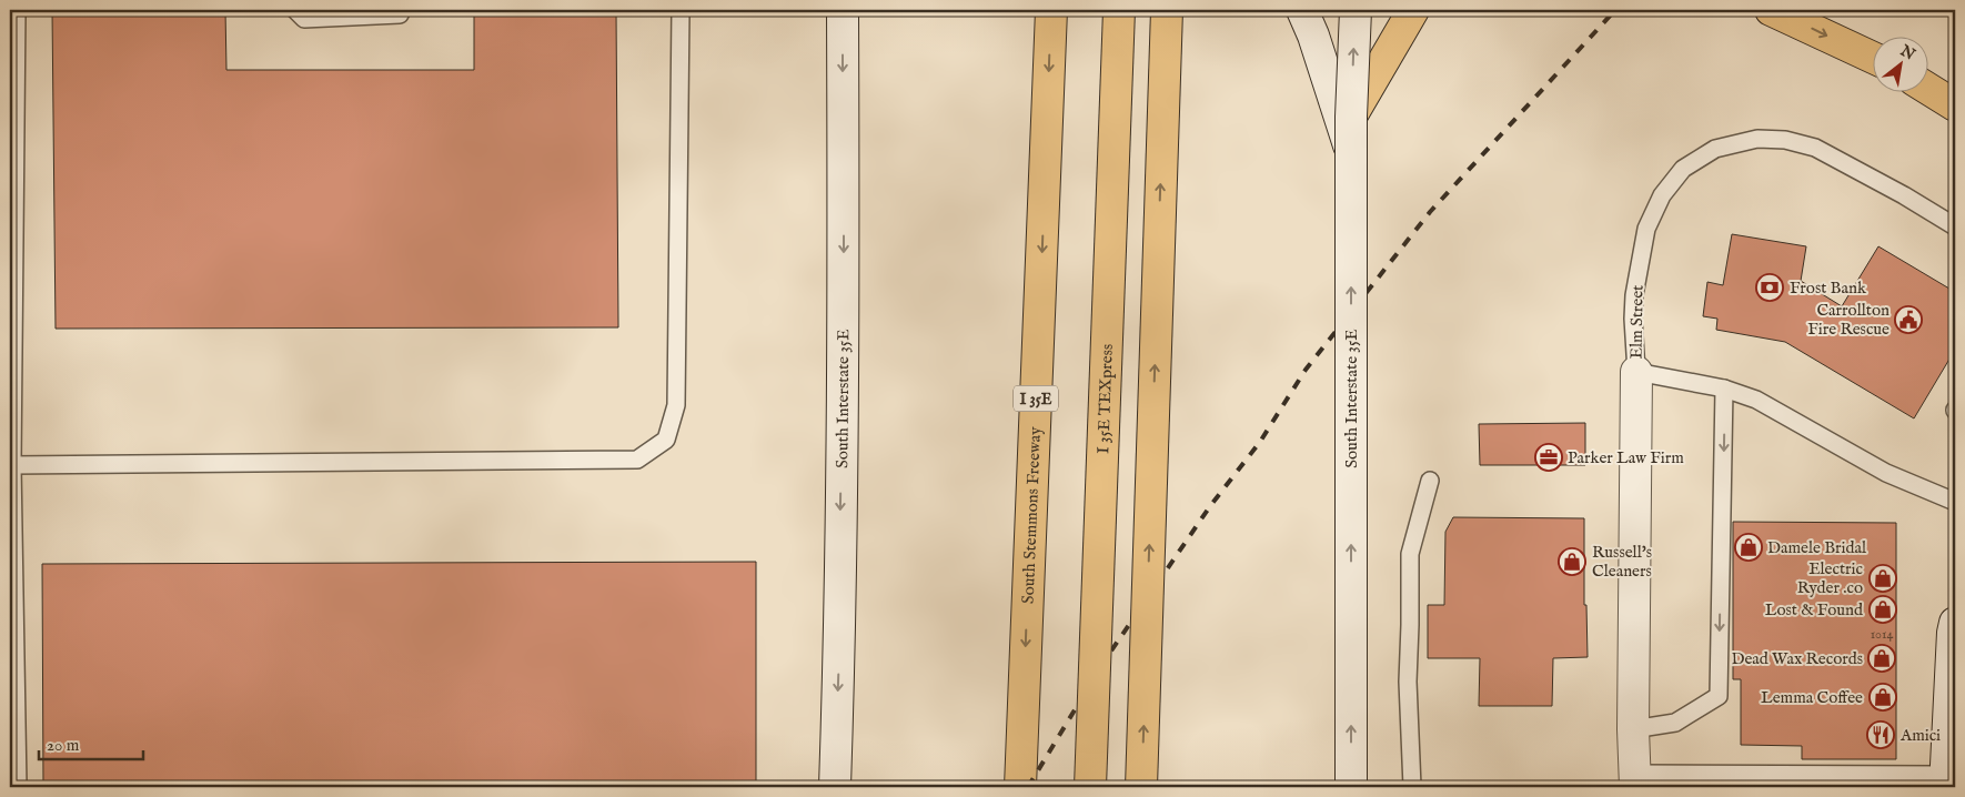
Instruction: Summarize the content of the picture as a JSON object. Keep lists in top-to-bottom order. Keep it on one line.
{"streets":{"main road":["Elm Street","South Interstate 35E","I 35E","I 35E TEXpress","South Stemmons Freeway"]},"places":{"bank":["Frost Bank"],"public building":["Carrollton Fire Rescue"],"office":["Parker Law Firm"],"shop":["Damele Bridal","Russell's Cleaners","Electric Ryder .co","Lost & Found","Dead Wax Records","Lemma Coffee"],"restaurant":["Amici"]},"house_numbers":["1014"],"scale_bar":"20 m","north":"top right"}
